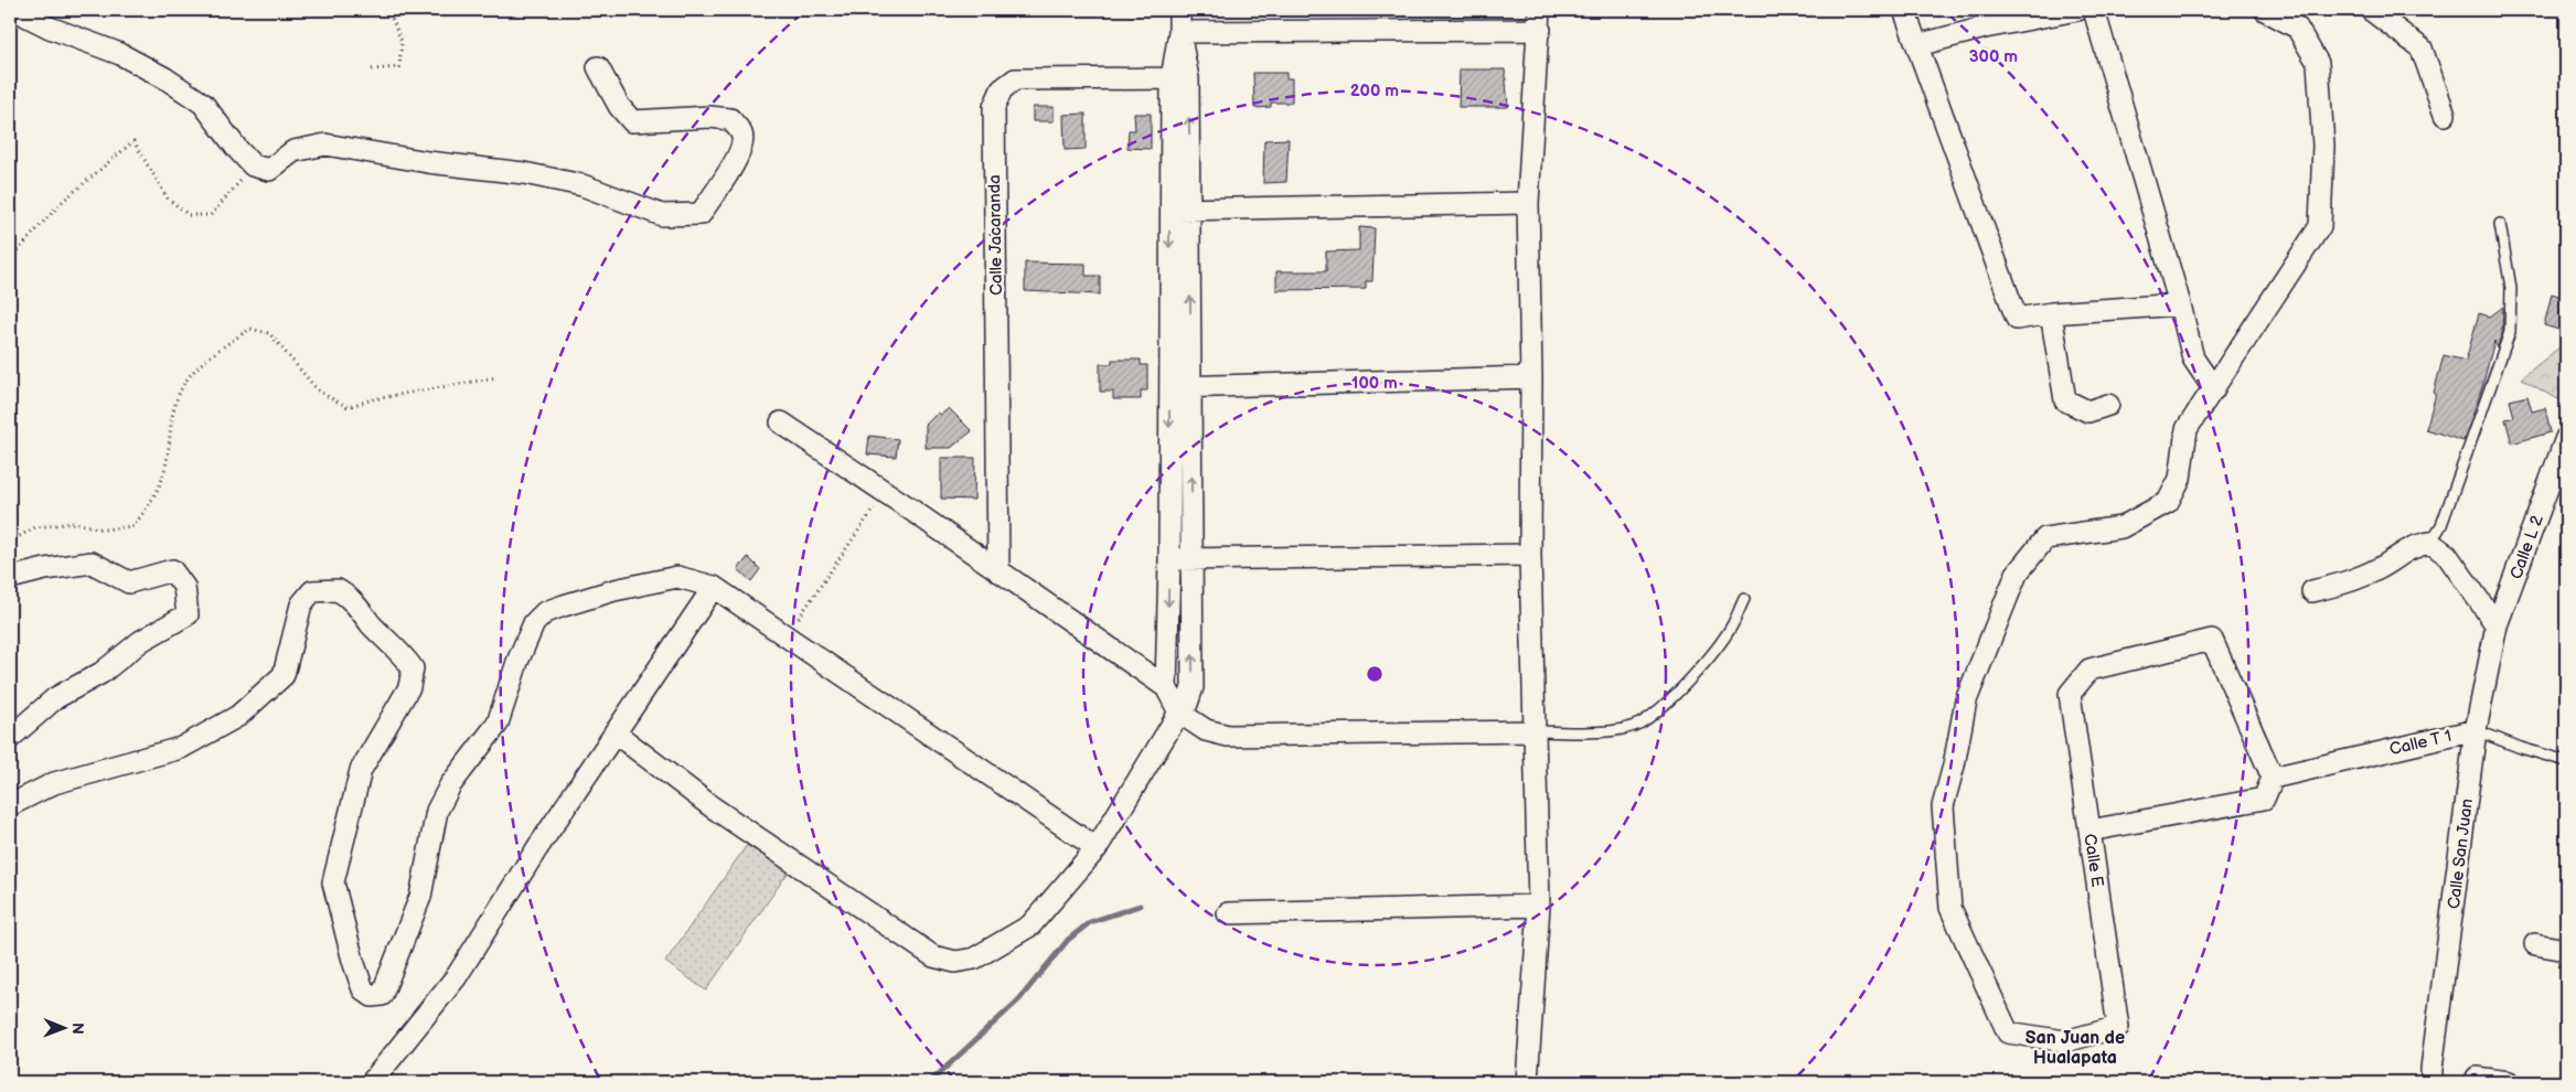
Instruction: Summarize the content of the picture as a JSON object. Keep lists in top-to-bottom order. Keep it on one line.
{"streets":{"street":["Calle Jacaranda","Calle L 2","Calle T 1","Calle San Juan","Calle E"]},"crossings":[["Calle L 2","Calle San Juan"],["Calle T 1","Calle San Juan"],["Calle T 1","Calle E"]],"districts":["San Juan de Hualapata"],"north":"right","rings":["300 m","200 m","100 m"]}
